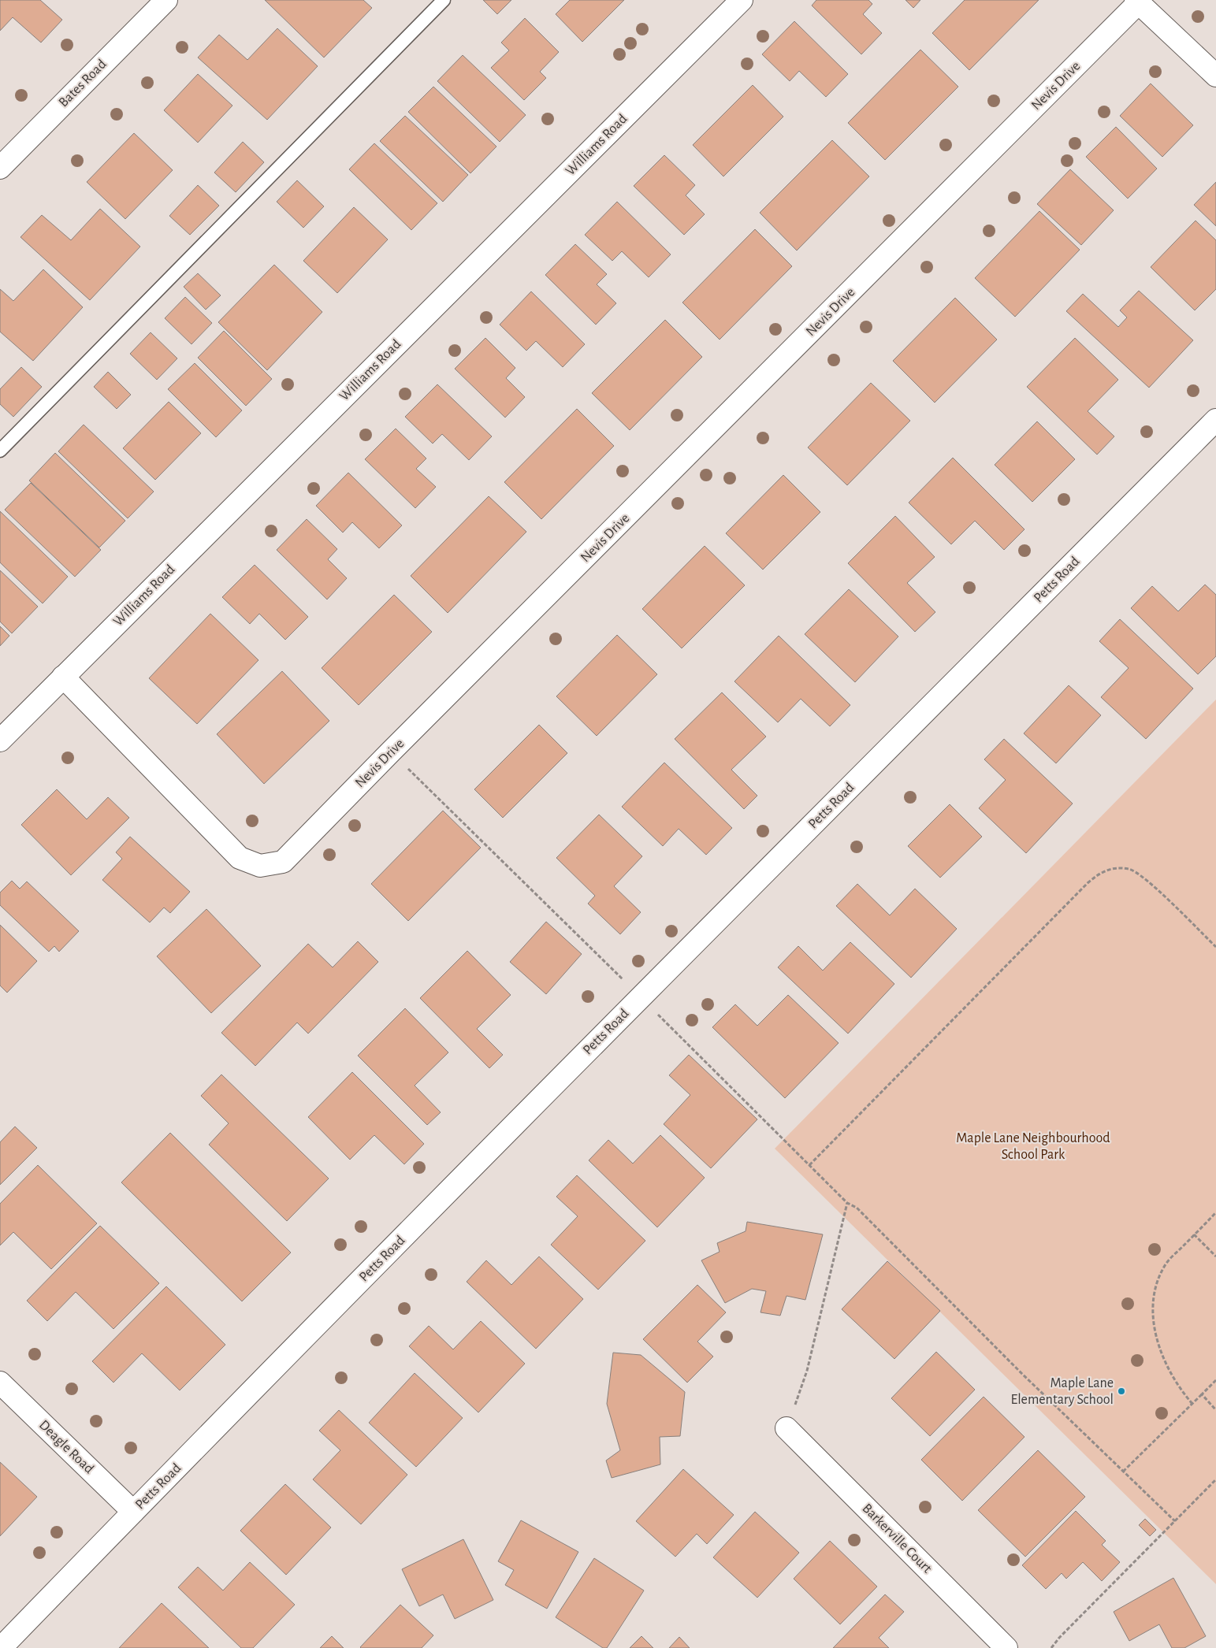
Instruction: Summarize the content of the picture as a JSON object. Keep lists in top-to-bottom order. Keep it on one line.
{"streets":{"street":["Bates Road","Nevis Drive","Williams Road","Petts Road","Deagle Road","Barkerville Court"]},"crossings":[["Nevis Drive","Williams Road"],["Petts Road","Deagle Road"]],"parks":["Maple Lane Neighbourhood School Park"],"places":["Maple Lane Elementary School"]}
